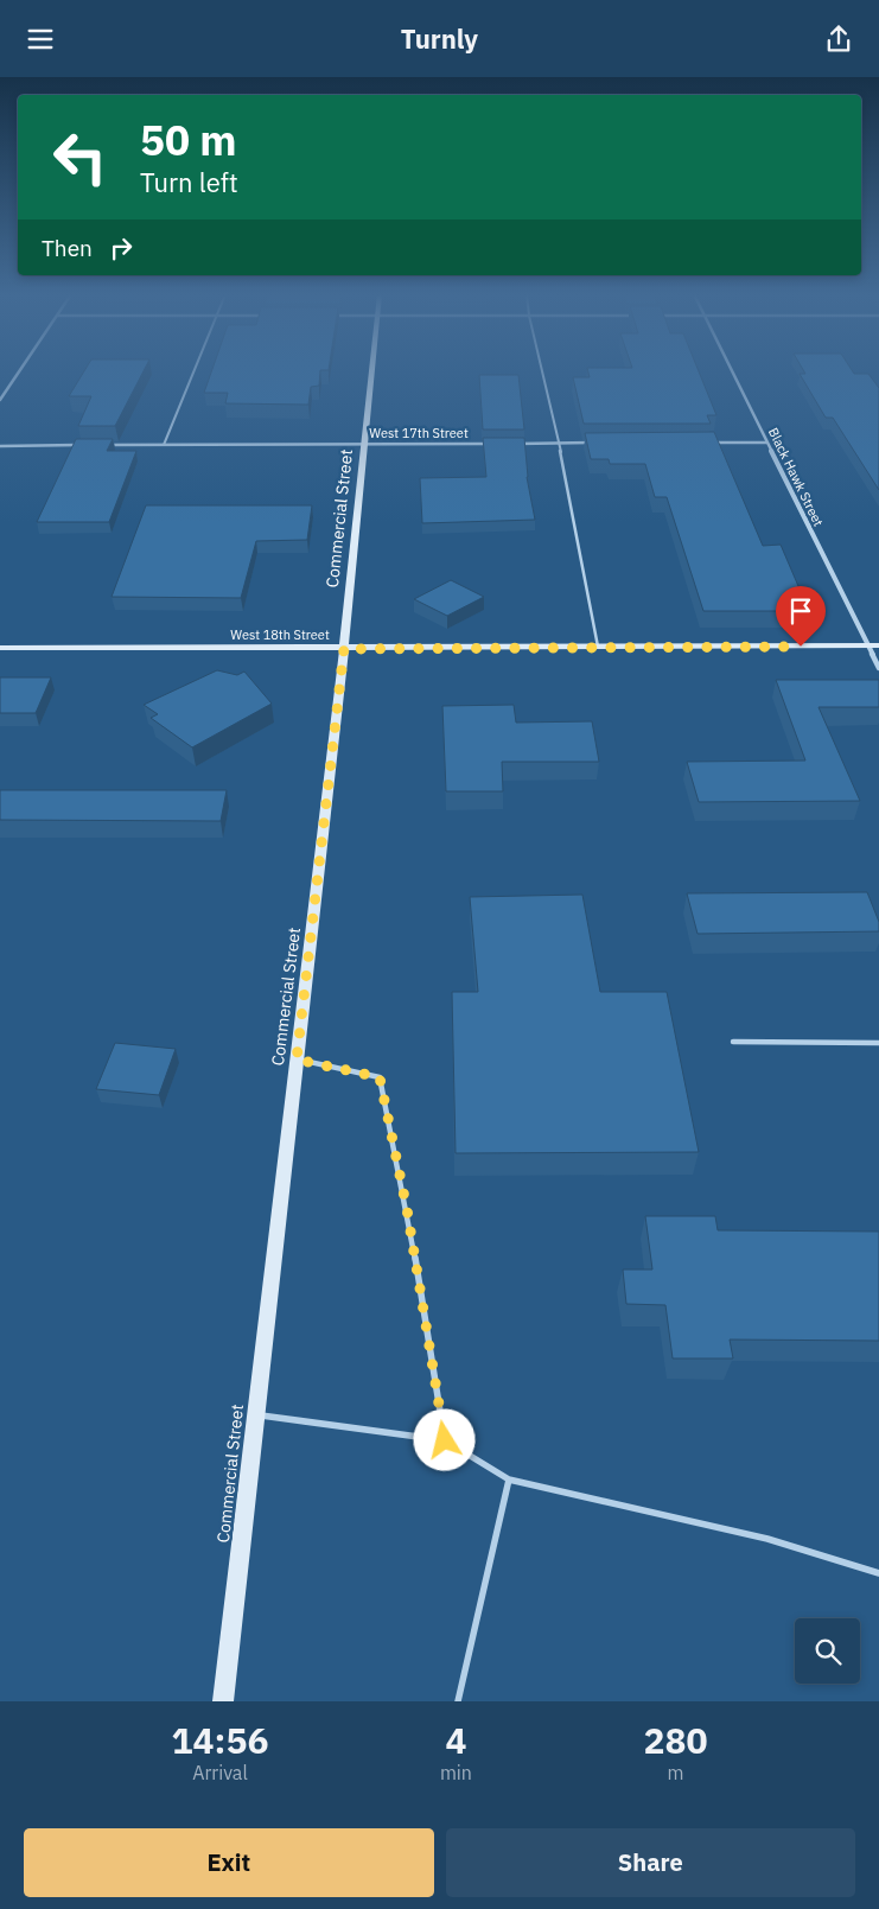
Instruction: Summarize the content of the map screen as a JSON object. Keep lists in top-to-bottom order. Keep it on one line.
{"streets":{"street":["West 17th Street","Black Hawk Street","Commercial Street","West 18th Street"]},"crossings":[["West 17th Street","Commercial Street"],["Black Hawk Street","West 18th Street"],["Commercial Street","West 18th Street"]],"page":{"header":"Turnly","turn":["50 m","Turn left"],"then":"Then","eta":["14:56","Arrival","4","min","280","m"],"buttons":["Exit","Share"]}}
